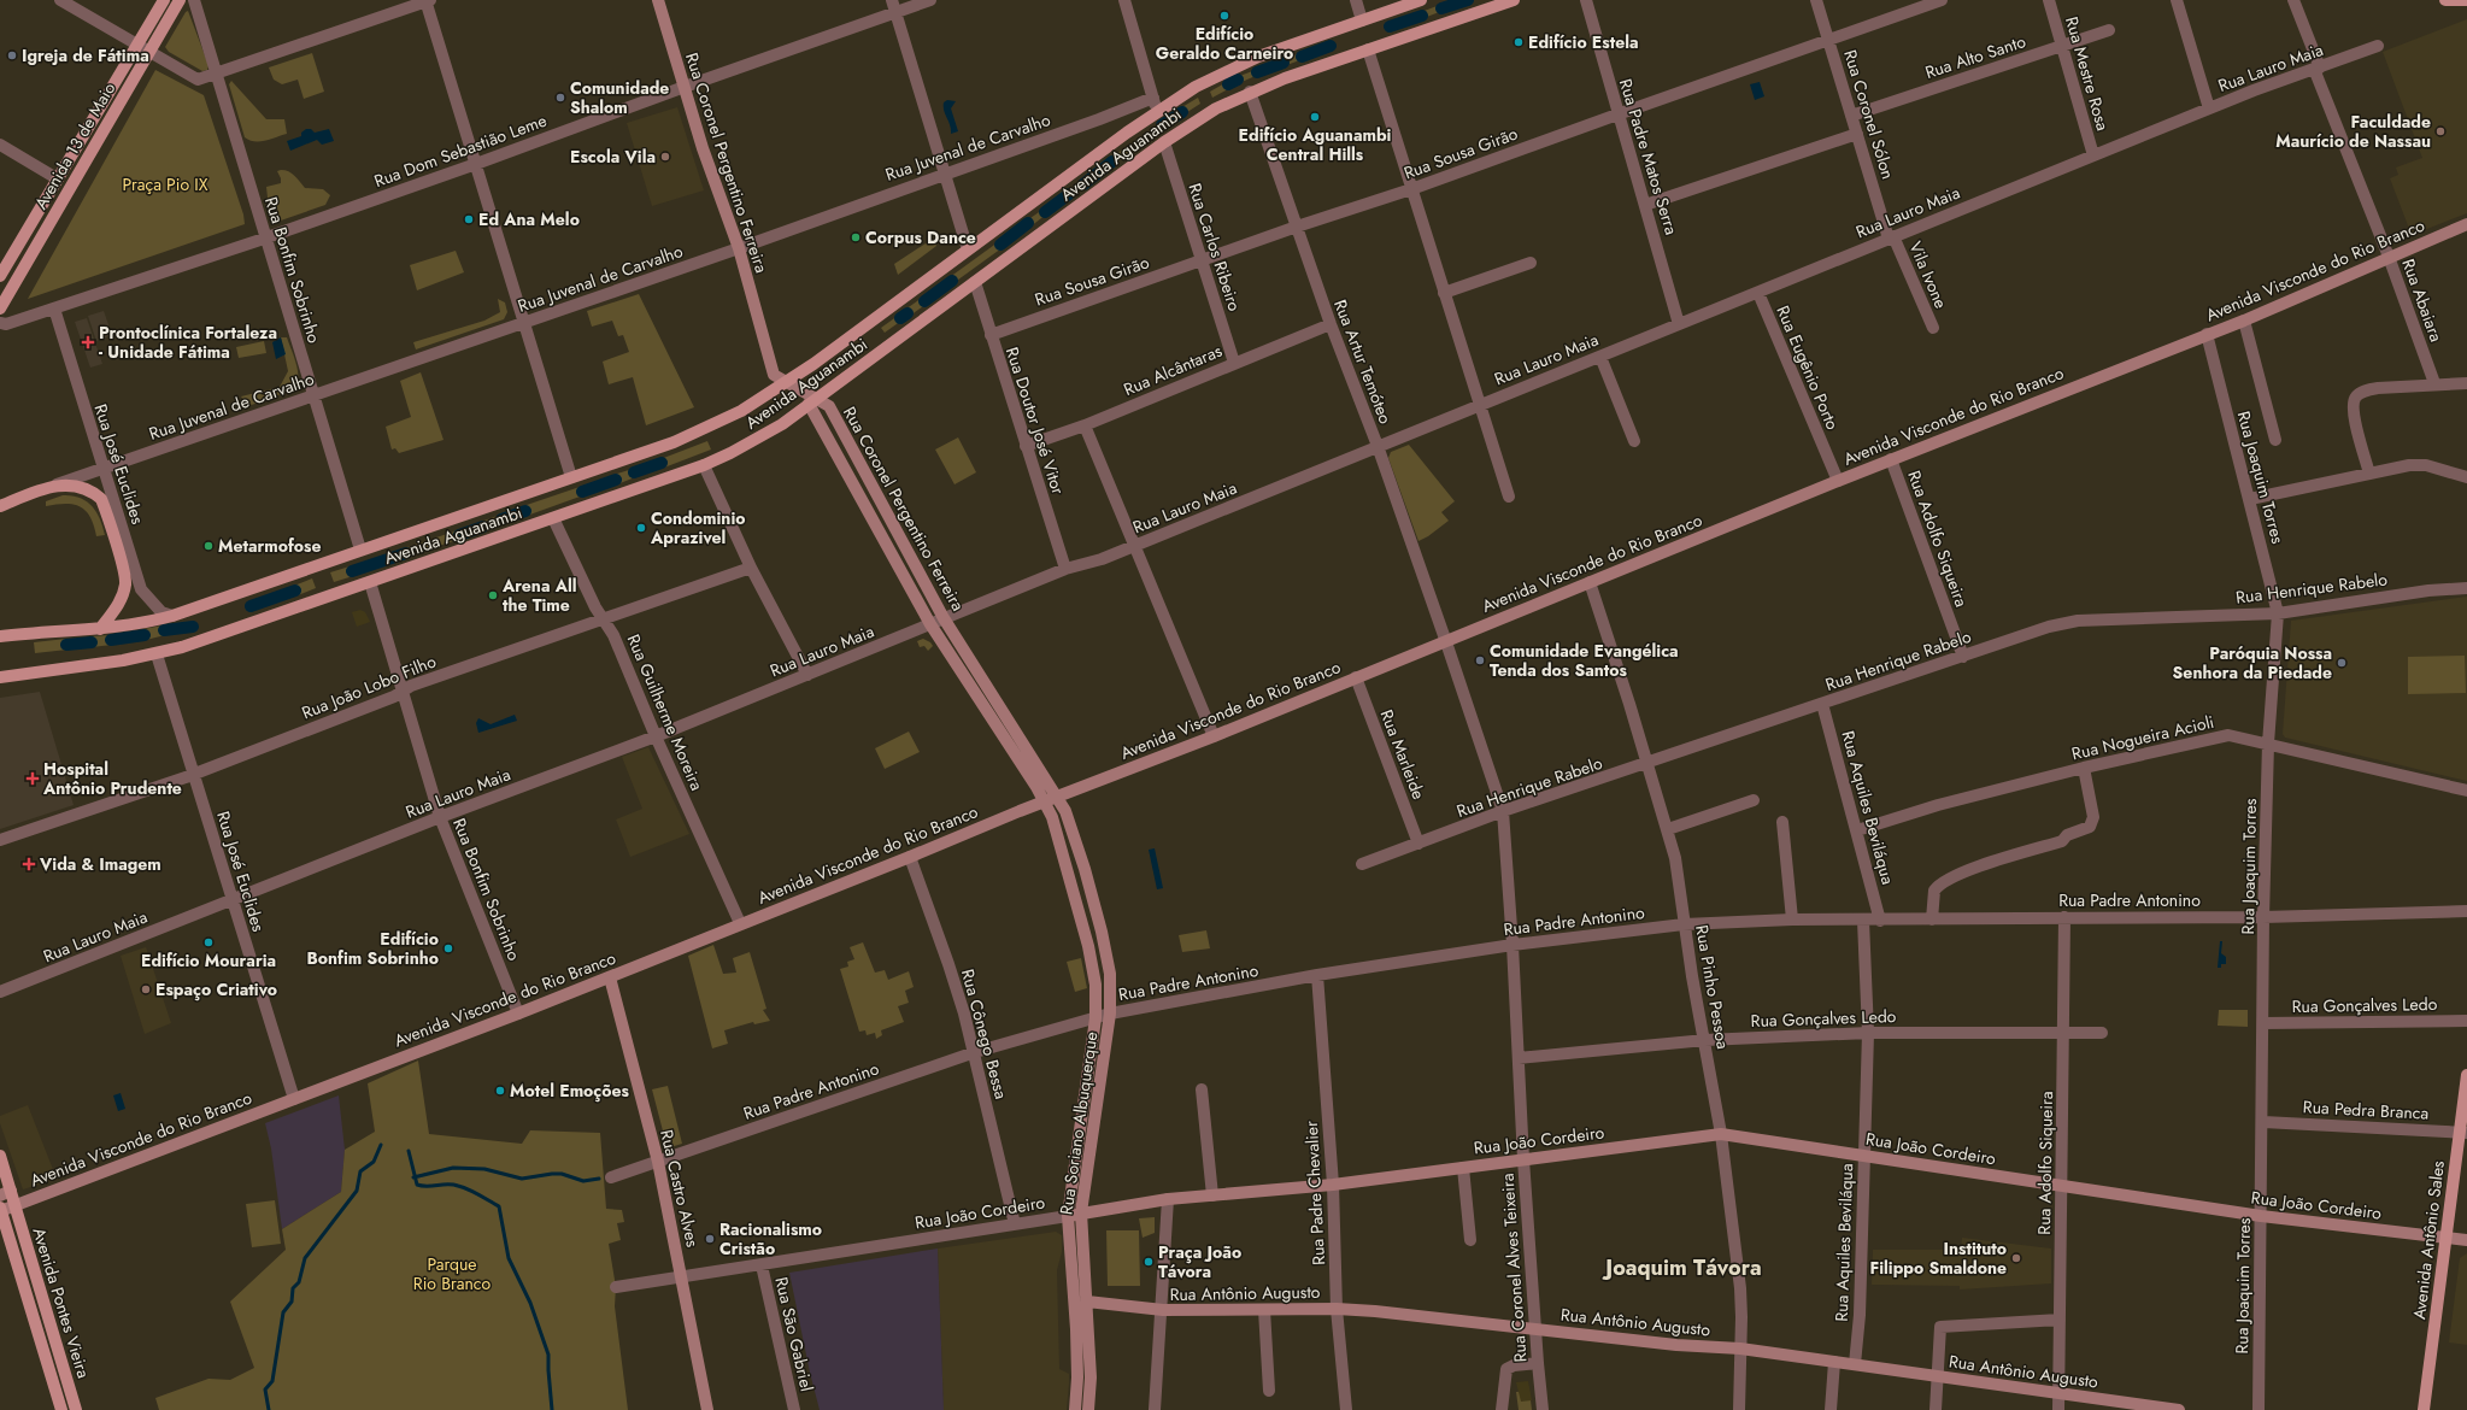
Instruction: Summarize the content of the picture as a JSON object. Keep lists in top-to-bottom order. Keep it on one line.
{"streets":{"main road":["Avenida 13 de Maio","Avenida Aguanambi","Rua Coronel Pergentino Ferreira","Avenida Visconde do Rio Branco","Rua Soriano Albuquerque","Rua João Cordeiro","Rua Castro Alves","Avenida Antônio Sales","Rua Antônio Augusto","Avenida Pontes Vieira"],"street":["Rua Alto Santo","Rua Lauro Maia","Rua Mestre Rosa","Rua Coronel Sólon","Rua Juvenal de Carvalho","Rua Dom Sebastião Leme","Rua Sousa Girão","Rua Padre Matos Serra","Rua Carlos Ribeiro","Rua Bonfim Sobrinho","Vila Ivone","Rua Abaiara","Rua Artur Temóteo","Rua Eugênio Porto","Rua Alcântaras","Rua Doutor José Vitor","Rua José Euclides","Rua Joaquim Torres","Rua Adolfo Siqueira","Rua Henrique Rabelo","Rua João Lobo Filho","Rua Guilherme Moreira","Rua Nogueira Acioli","Rua Marleide","Rua Aquiles Beviláqua","Rua Padre Antonino","Rua Pinho Pessoa","Rua Gonçalves Ledo","Rua Cônego Bessa","Rua Pedra Branca","Rua Padre Chevalier","Rua Coronel Alves Teixeira","Rua São Gabriel"]},"crossings":[["Rua Alto Santo","Rua Mestre Rosa"],["Rua Alto Santo","Rua Coronel Sólon"],["Rua Lauro Maia","Rua Mestre Rosa"],["Rua Lauro Maia","Rua Coronel Sólon"],["Rua Lauro Maia","Rua Padre Matos Serra"],["Rua Lauro Maia","Rua Coronel Pergentino Ferreira"],["Rua Lauro Maia","Rua Bonfim Sobrinho"],["Rua Lauro Maia","Vila Ivone"],["Rua Lauro Maia","Rua Abaiara"],["Rua Lauro Maia","Rua Artur Temóteo"],["Rua Lauro Maia","Rua Eugênio Porto"],["Rua Lauro Maia","Rua Doutor José Vitor"],["Rua Lauro Maia","Rua José Euclides"],["Rua Lauro Maia","Rua Guilherme Moreira"],["Rua Coronel Sólon","Rua Sousa Girão"],["Rua Coronel Sólon","Vila Ivone"],["Rua Juvenal de Carvalho","Rua Coronel Pergentino Ferreira"],["Rua Juvenal de Carvalho","Rua Bonfim Sobrinho"],["Rua Juvenal de Carvalho","Rua José Euclides"],["Rua Dom Sebastião Leme","Rua Coronel Pergentino Ferreira"],["Rua Dom Sebastião Leme","Rua Bonfim Sobrinho"],["Rua Dom Sebastião Leme","Rua José Euclides"],["Rua Sousa Girão","Rua Padre Matos Serra"],["Rua Sousa Girão","Rua Carlos Ribeiro"],["Rua Sousa Girão","Rua Artur Temóteo"],["Rua Sousa Girão","Rua Doutor José Vitor"],["Avenida Aguanambi","Rua Coronel Pergentino Ferreira"],["Avenida Aguanambi","Rua Carlos Ribeiro"],["Avenida Aguanambi","Rua Bonfim Sobrinho"],["Avenida Aguanambi","Rua Artur Temóteo"],["Avenida Aguanambi","Rua Doutor José Vitor"],["Avenida Aguanambi","Rua José Euclides"],["Avenida Aguanambi","Rua Guilherme Moreira"],["Rua Coronel Pergentino Ferreira","Avenida Visconde do Rio Branco"],["Rua Coronel Pergentino Ferreira","Rua Padre Antonino"],["Rua Coronel Pergentino Ferreira","Rua Soriano Albuquerque"],["Rua Carlos Ribeiro","Rua Alcântaras"],["Rua Bonfim Sobrinho","Avenida Visconde do Rio Branco"],["Rua Bonfim Sobrinho","Rua João Lobo Filho"],["Avenida Visconde do Rio Branco","Rua Abaiara"],["Avenida Visconde do Rio Branco","Rua Artur Temóteo"],["Avenida Visconde do Rio Branco","Rua Eugênio Porto"],["Avenida Visconde do Rio Branco","Rua José Euclides"],["Avenida Visconde do Rio Branco","Rua Joaquim Torres"],["Avenida Visconde do Rio Branco","Rua Adolfo Siqueira"],["Avenida Visconde do Rio Branco","Rua Guilherme Moreira"],["Avenida Visconde do Rio Branco","Rua Marleide"],["Avenida Visconde do Rio Branco","Rua Pinho Pessoa"],["Avenida Visconde do Rio Branco","Rua Cônego Bessa"],["Avenida Visconde do Rio Branco","Rua Castro Alves"],["Avenida Visconde do Rio Branco","Rua Coronel Alves Teixeira"],["Avenida Visconde do Rio Branco","Avenida Pontes Vieira"],["Rua Artur Temóteo","Rua Alcântaras"],["Rua Artur Temóteo","Rua Coronel Alves Teixeira"],["Rua Alcântaras","Rua Doutor José Vitor"],["Rua José Euclides","Rua João Lobo Filho"],["Rua Joaquim Torres","Rua Henrique Rabelo"],["Rua Joaquim Torres","Rua Nogueira Acioli"],["Rua Joaquim Torres","Rua Padre Antonino"],["Rua Joaquim Torres","Rua Gonçalves Ledo"],["Rua Joaquim Torres","Rua Pedra Branca"],["Rua Joaquim Torres","Rua João Cordeiro"],["Rua Adolfo Siqueira","Rua Henrique Rabelo"],["Rua Adolfo Siqueira","Rua Padre Antonino"],["Rua Adolfo Siqueira","Rua Gonçalves Ledo"],["Rua Adolfo Siqueira","Rua João Cordeiro"],["Rua Adolfo Siqueira","Rua Antônio Augusto"],["Rua Henrique Rabelo","Rua Marleide"],["Rua Henrique Rabelo","Rua Aquiles Beviláqua"],["Rua Henrique Rabelo","Rua Pinho Pessoa"],["Rua Henrique Rabelo","Rua Coronel Alves Teixeira"],["Rua João Lobo Filho","Rua Guilherme Moreira"],["Rua Nogueira Acioli","Rua Aquiles Beviláqua"],["Rua Aquiles Beviláqua","Rua Padre Antonino"],["Rua Aquiles Beviláqua","Rua Gonçalves Ledo"],["Rua Aquiles Beviláqua","Rua João Cordeiro"],["Rua Aquiles Beviláqua","Rua Antônio Augusto"],["Rua Padre Antonino","Rua Pinho Pessoa"],["Rua Padre Antonino","Rua Cônego Bessa"],["Rua Padre Antonino","Rua Soriano Albuquerque"],["Rua Padre Antonino","Rua Castro Alves"],["Rua Padre Antonino","Rua Padre Chevalier"],["Rua Padre Antonino","Rua Coronel Alves Teixeira"],["Rua Pinho Pessoa","Rua Gonçalves Ledo"],["Rua Pinho Pessoa","Rua João Cordeiro"],["Rua Pinho Pessoa","Rua Antônio Augusto"],["Rua Gonçalves Ledo","Rua Coronel Alves Teixeira"],["Rua Cônego Bessa","Rua João Cordeiro"],["Rua Pedra Branca","Avenida Antônio Sales"],["Rua Soriano Albuquerque","Rua João Cordeiro"],["Rua Soriano Albuquerque","Rua Antônio Augusto"],["Rua João Cordeiro","Rua Castro Alves"],["Rua João Cordeiro","Rua Padre Chevalier"],["Rua João Cordeiro","Avenida Antônio Sales"],["Rua João Cordeiro","Rua Coronel Alves Teixeira"],["Rua João Cordeiro","Rua São Gabriel"],["Rua Padre Chevalier","Rua Antônio Augusto"],["Rua Coronel Alves Teixeira","Rua Antônio Augusto"]],"districts":["Joaquim Távora"],"parks":["Praça Pio IX","Parque Rio Branco"],"places":{"other":["Edifício Geraldo Carneiro","Edifício Estela","Igreja de Fátima","Comunidade Shalom","Edifício Aguanambi Central Hills","Faculdade Maurício de Nassau","Escola Vila","Ed Ana Melo","Corpus Dance","Condominio Aprazivel","Metarmofose","Arena All the Time","Comunidade Evangélica Tenda dos Santos","Paróquia Nossa Senhora da Piedade","Edifício Mouraria","Edifício Bonfim Sobrinho","Espaço Criativo","Motel Emoções","Racionalismo Cristão","Instituto Filippo Smaldone","Praça João Távora"],"health":["Prontoclínica Fortaleza - Unidade Fátima","Hospital Antônio Prudente","Vida & Imagem"]}}
